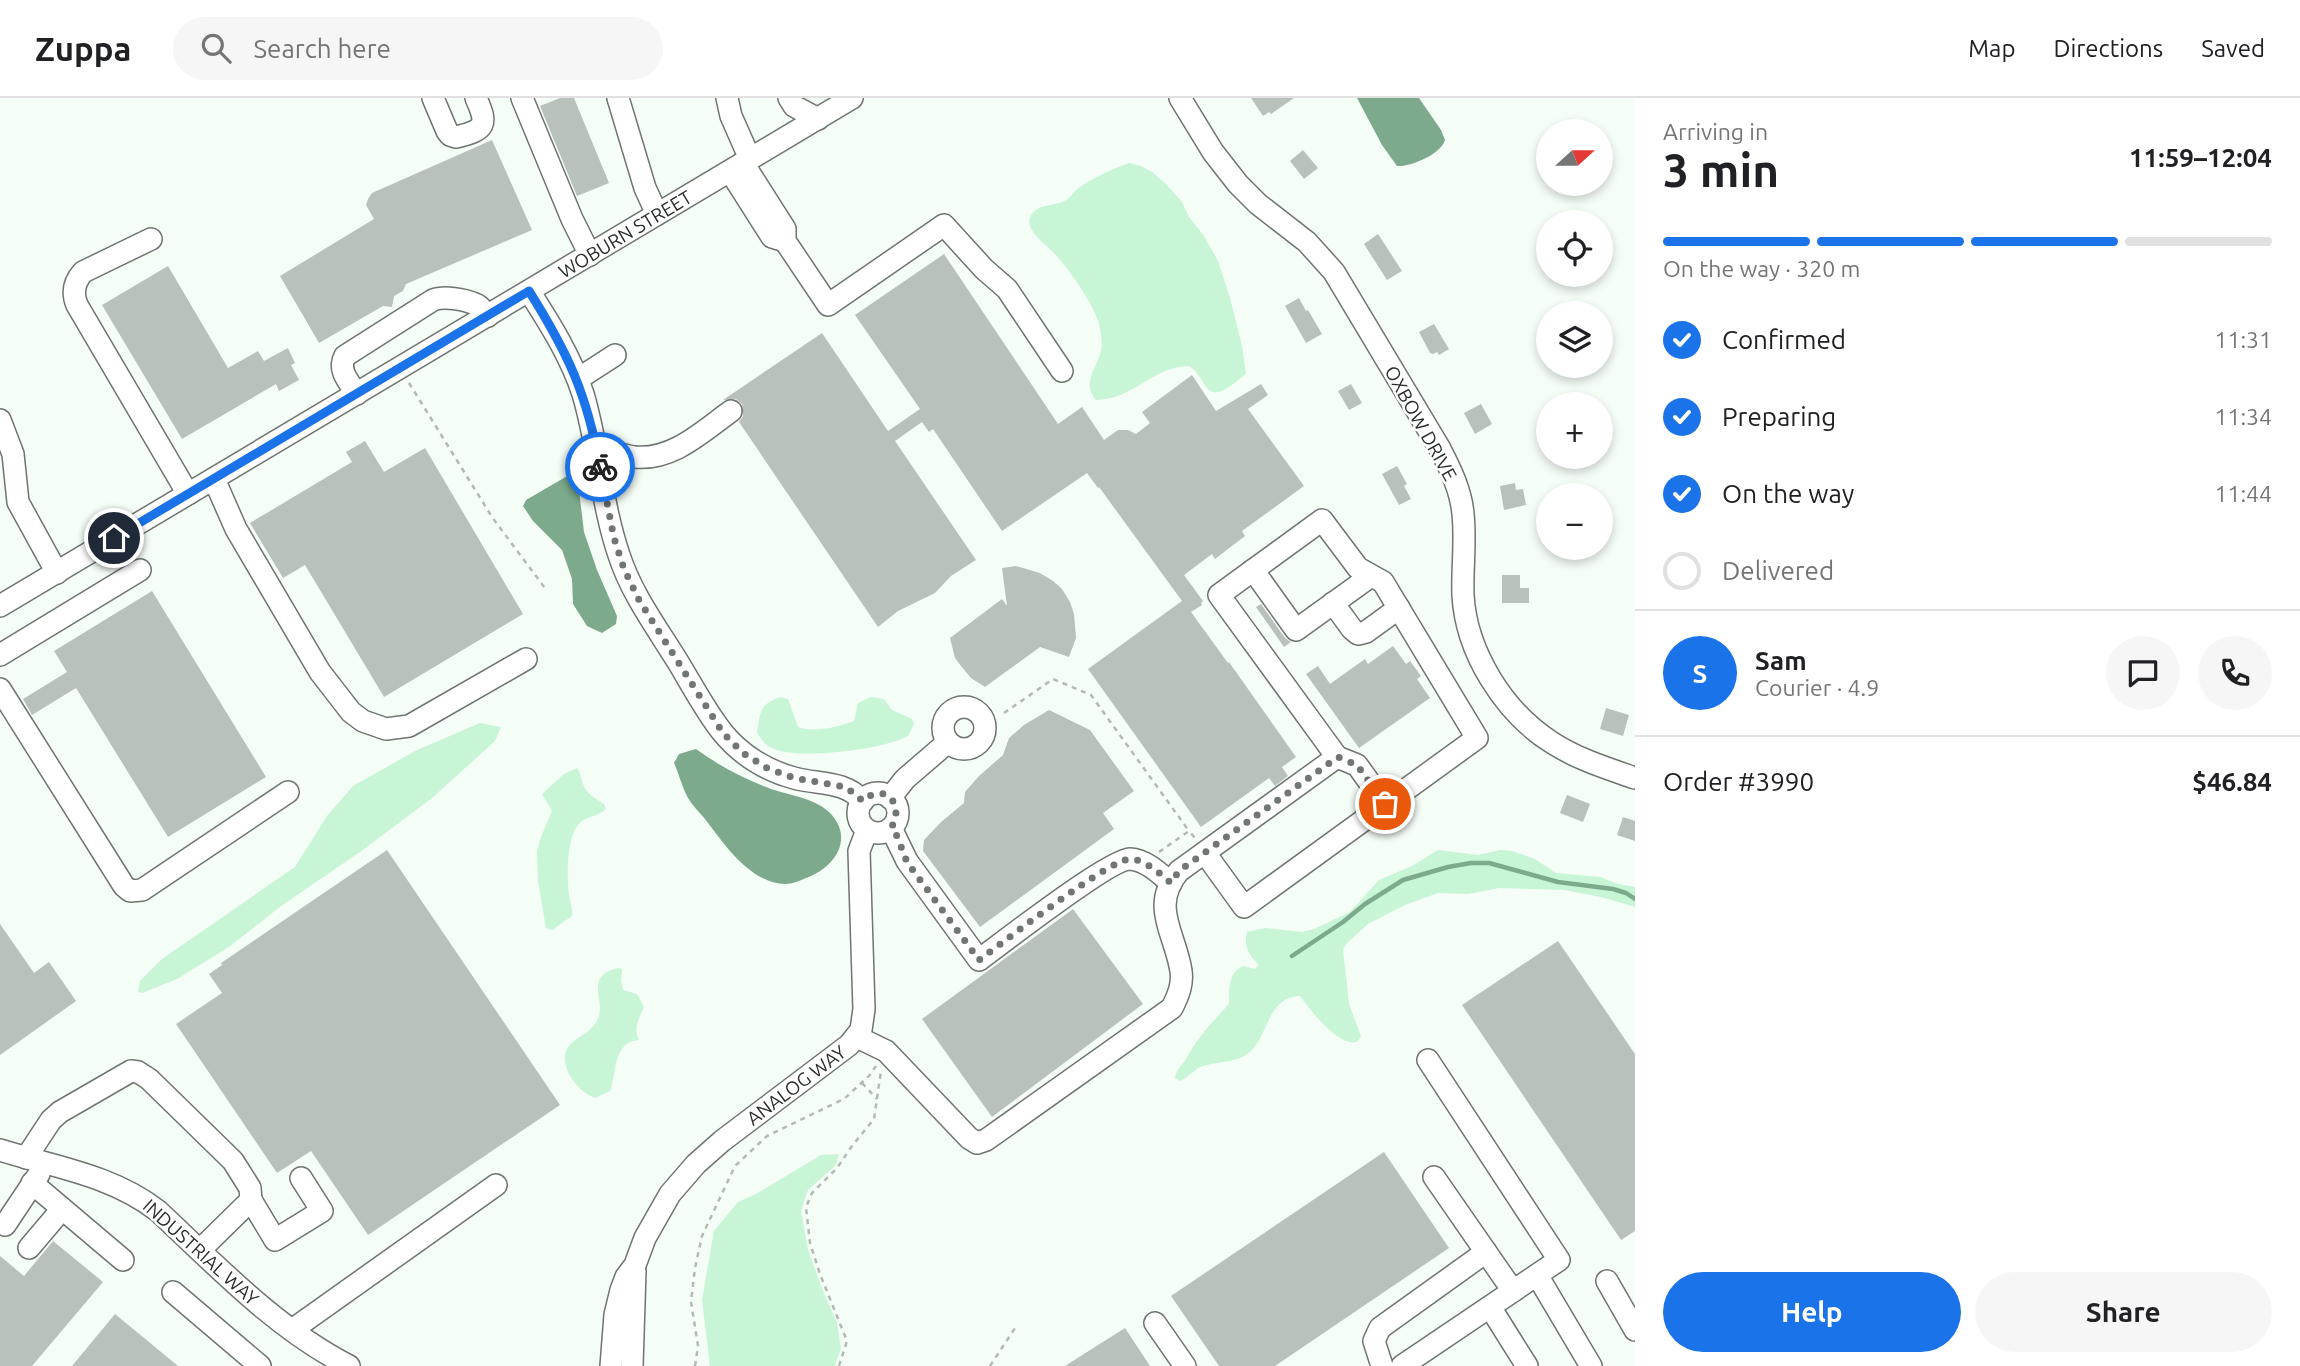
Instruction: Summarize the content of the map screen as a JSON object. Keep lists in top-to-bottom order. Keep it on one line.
{"streets":{"street":["WOBURN STREET","OXBOW DRIVE","ANALOG WAY","INDUSTRIAL WAY"]},"north":"right","page":{"header":"Zuppa","search":"Search here","nav":["Map","Directions","Saved"],"heading":["3 min","Arriving in","11:59–12:04"],"panel":["Sam","Courier · 4.9","Order #3990","$46.84"],"map_buttons":["+","−"],"bar":"On the way · 320 m","list":[["Confirmed","11:31"],["Preparing","11:34"],["On the way","11:44"],"Delivered"],"round":"S","buttons":["Help","Share"]}}
